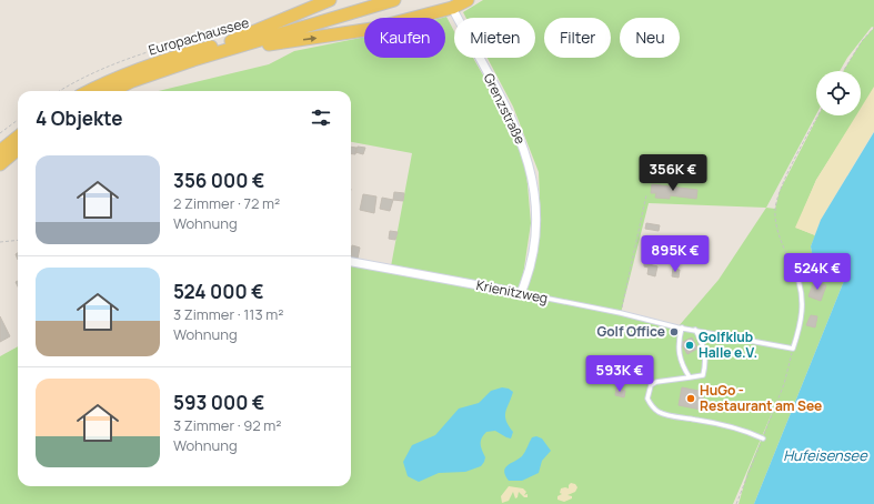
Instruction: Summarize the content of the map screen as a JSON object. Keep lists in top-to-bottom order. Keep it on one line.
{"streets":{"main road":["Europachaussee"],"street":["Grenzstraße","Krienitzweg"]},"crossings":[["Grenzstraße","Krienitzweg"]],"water":["Hufeisensee"],"places":["Golf Office","Golfklub Halle e.V.","HuGo - Restaurant am See"],"page":{"chip":["Kaufen","Mieten","Filter","Neu"],"heading":"4 Objekte","list":[{"name":"356 000 €","note":"2 Zimmer · 72 m² · Wohnung"},{"name":"524 000 €","note":"3 Zimmer · 113 m² · Wohnung"},{"name":"593 000 €","note":"3 Zimmer · 92 m² · Wohnung"}],"price":["356K €","895K €","524K €","593K €"]}}
